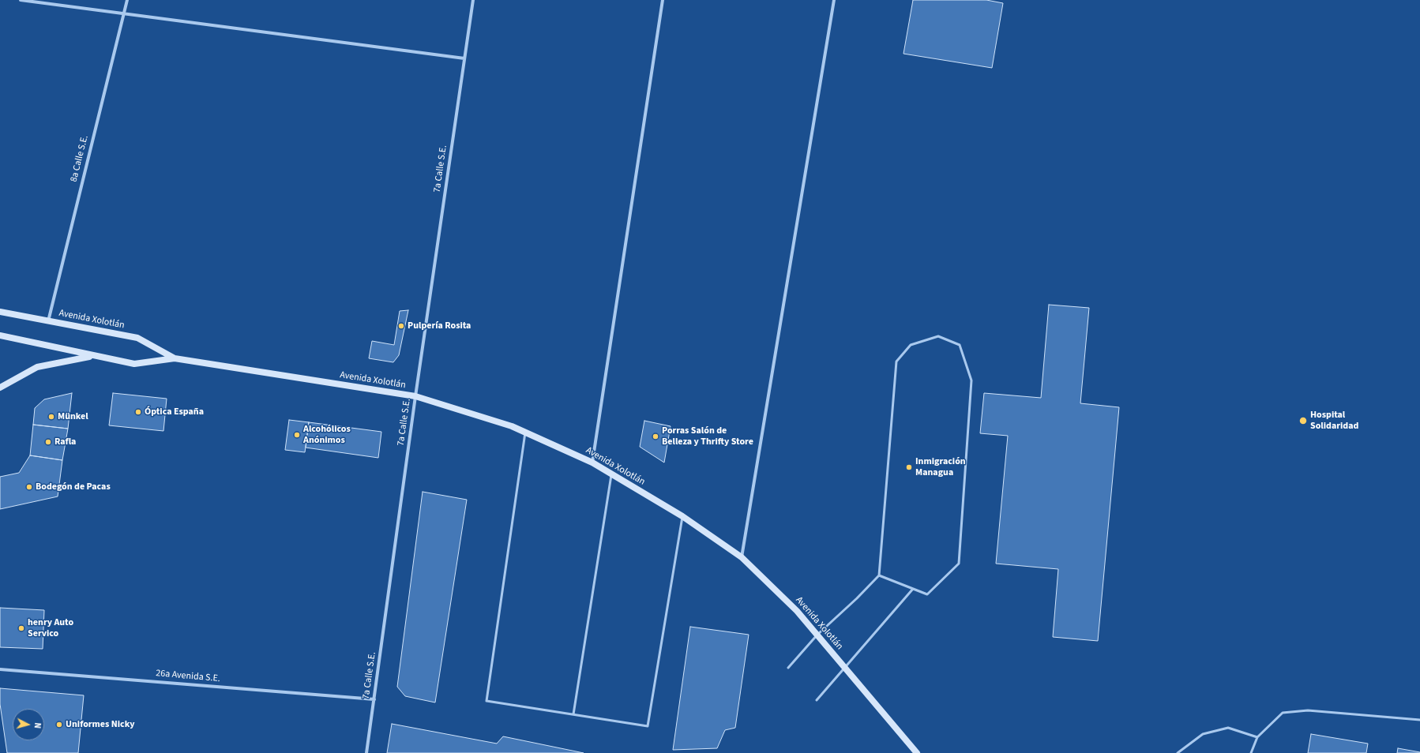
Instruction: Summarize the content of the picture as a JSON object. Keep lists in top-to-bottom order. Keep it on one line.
{"streets":{"main road":["Avenida Xolotlán"],"street":["8a Calle S.E.","7a Calle S.E.","26a Avenida S.E."]},"crossings":[["8a Calle S.E.","Avenida Xolotlán"],["7a Calle S.E.","Avenida Xolotlán"],["7a Calle S.E.","26a Avenida S.E."]],"places":["Pulpería Rosita","Óptica España","Münkel","Hospital Solidaridad","Alcohólicos Anónimos","Porras Salón de Belleza y Thrifty Store","Rafla","Inmigración Managua","Bodegón de Pacas","henry Auto Servico","Uniformes Nicky"],"north":"right"}
